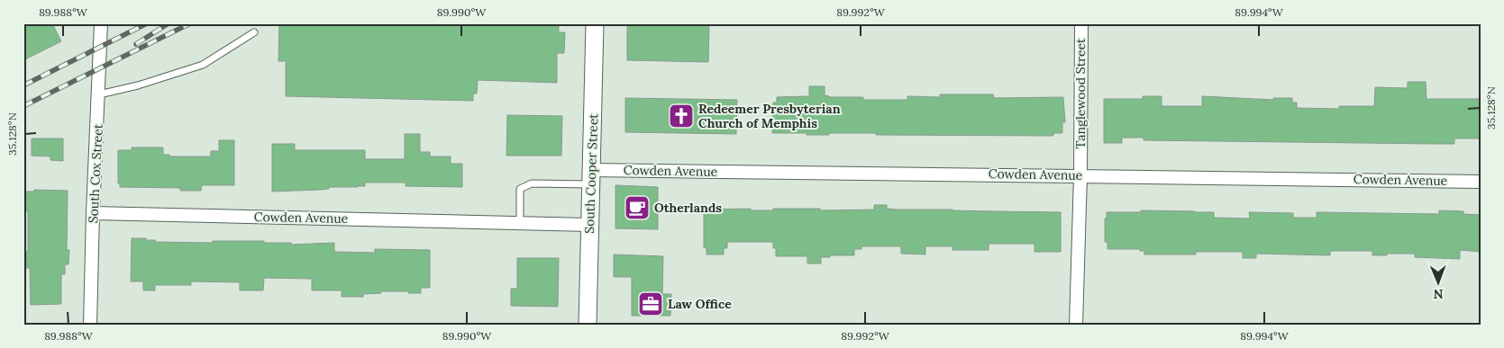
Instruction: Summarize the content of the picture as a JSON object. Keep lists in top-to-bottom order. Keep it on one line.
{"streets":{"main road":["South Cooper Street"],"street":["Tanglewood Street","Cowden Avenue","South Cox Street"]},"crossings":[["Tanglewood Street","Cowden Avenue"],["Cowden Avenue","South Cox Street"],["Cowden Avenue","South Cooper Street"]],"places":{"church":["Redeemer Presbyterian Church of Memphis"],"cafe":["Otherlands"],"office":["Law Office"]},"north":"bottom","coordinates":["89.988°W","89.990°W","89.992°W","89.994°W","35.128°N"]}
